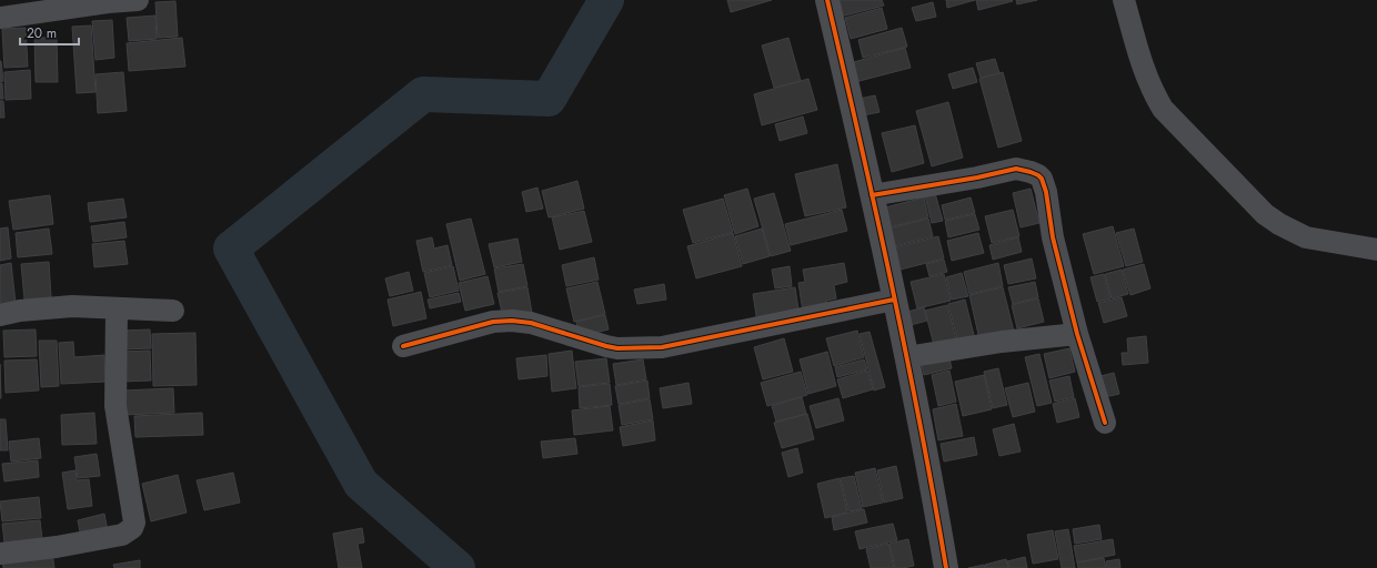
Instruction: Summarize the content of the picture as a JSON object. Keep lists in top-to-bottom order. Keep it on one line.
{"scale_bar":"20 m"}
